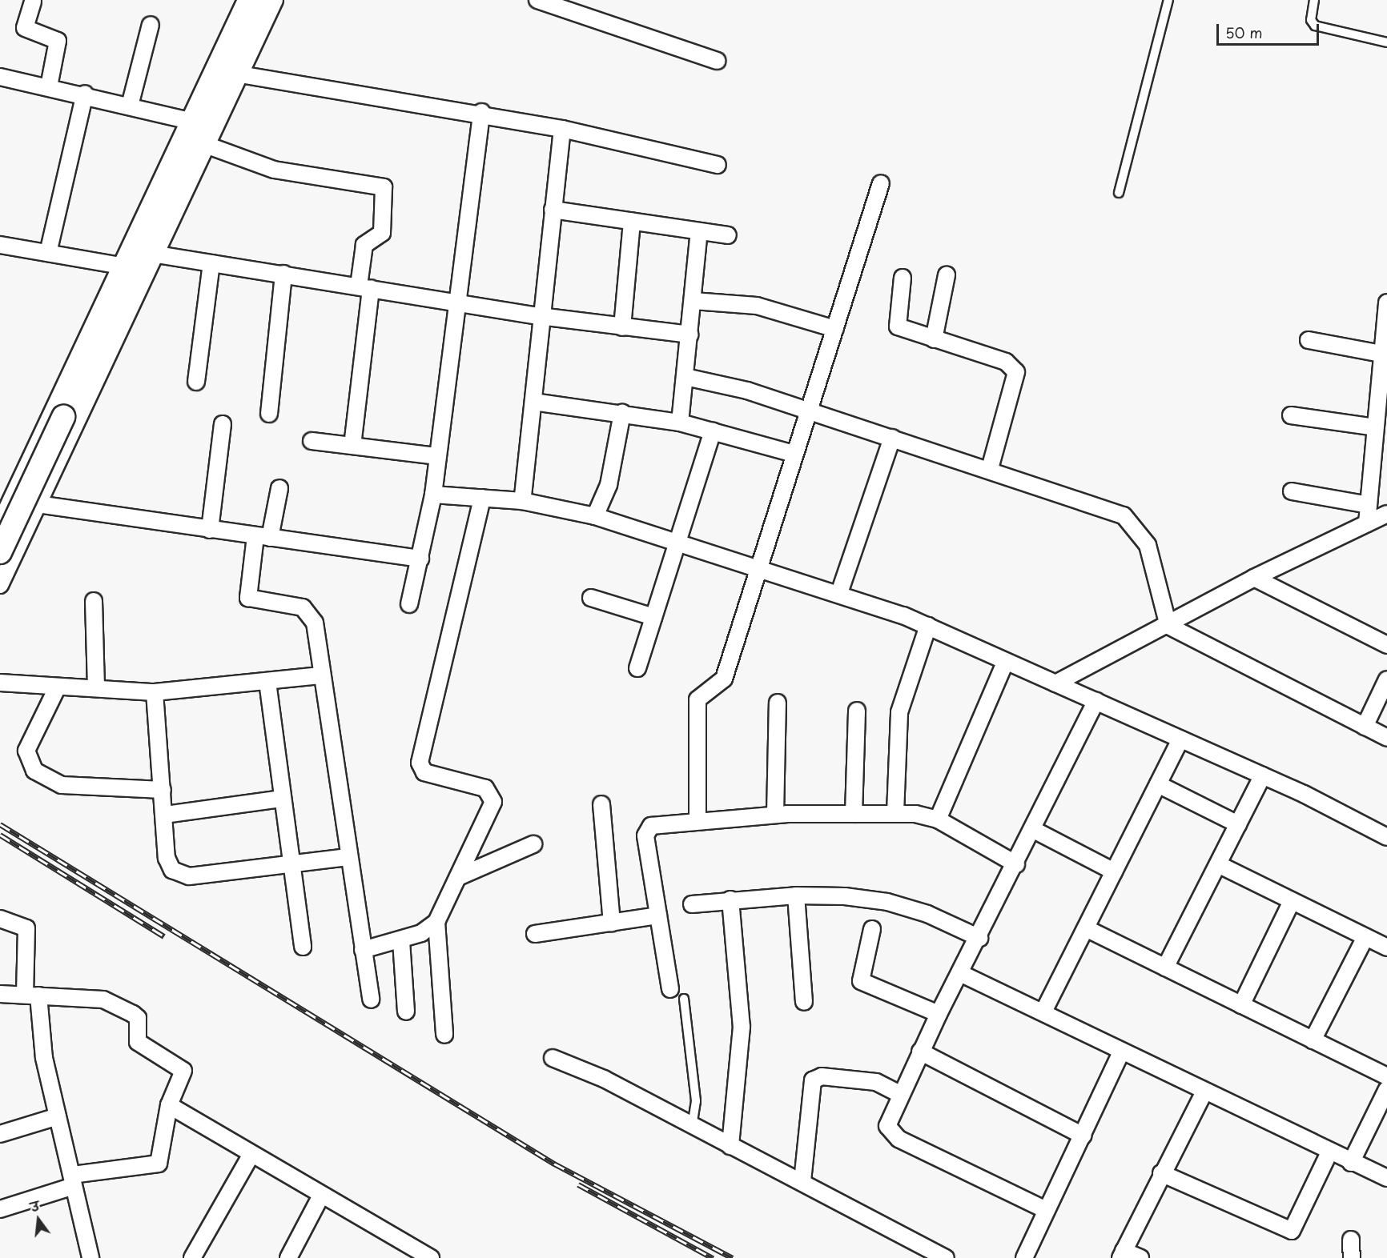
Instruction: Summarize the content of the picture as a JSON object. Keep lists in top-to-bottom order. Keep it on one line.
{"scale_bar":"50 m","north":"top"}
